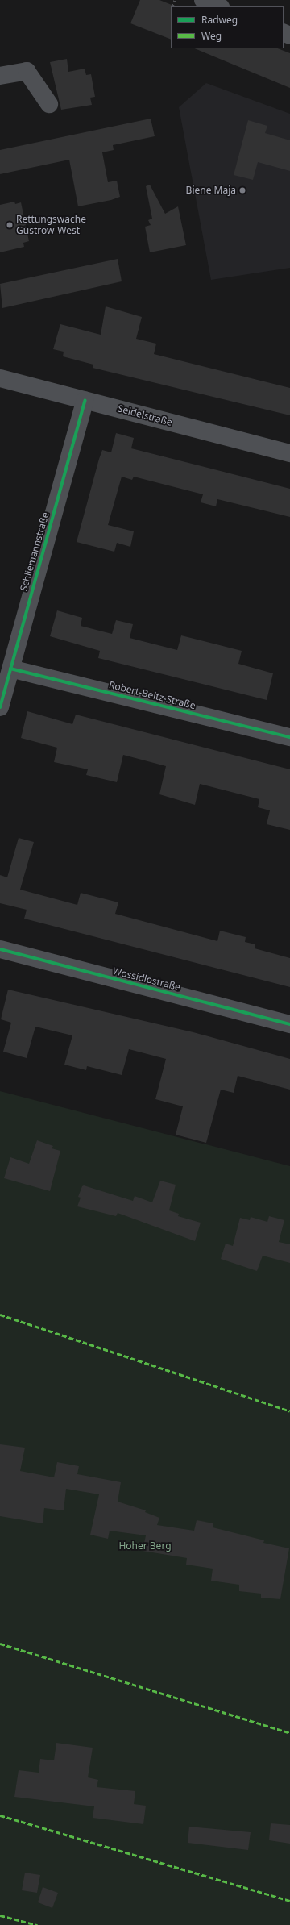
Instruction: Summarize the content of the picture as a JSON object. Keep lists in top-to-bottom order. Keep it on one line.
{"streets":{"street":["Seidelstraße","Schliemannstraße","Robert-Beltz-Straße","Wossidlostraße"]},"crossings":[["Seidelstraße","Schliemannstraße"],["Schliemannstraße","Robert-Beltz-Straße"]],"parks":["Hoher Berg"],"places":["Biene Maja","Rettungswache Güstrow-West"],"legend":["Radweg","Weg"]}
